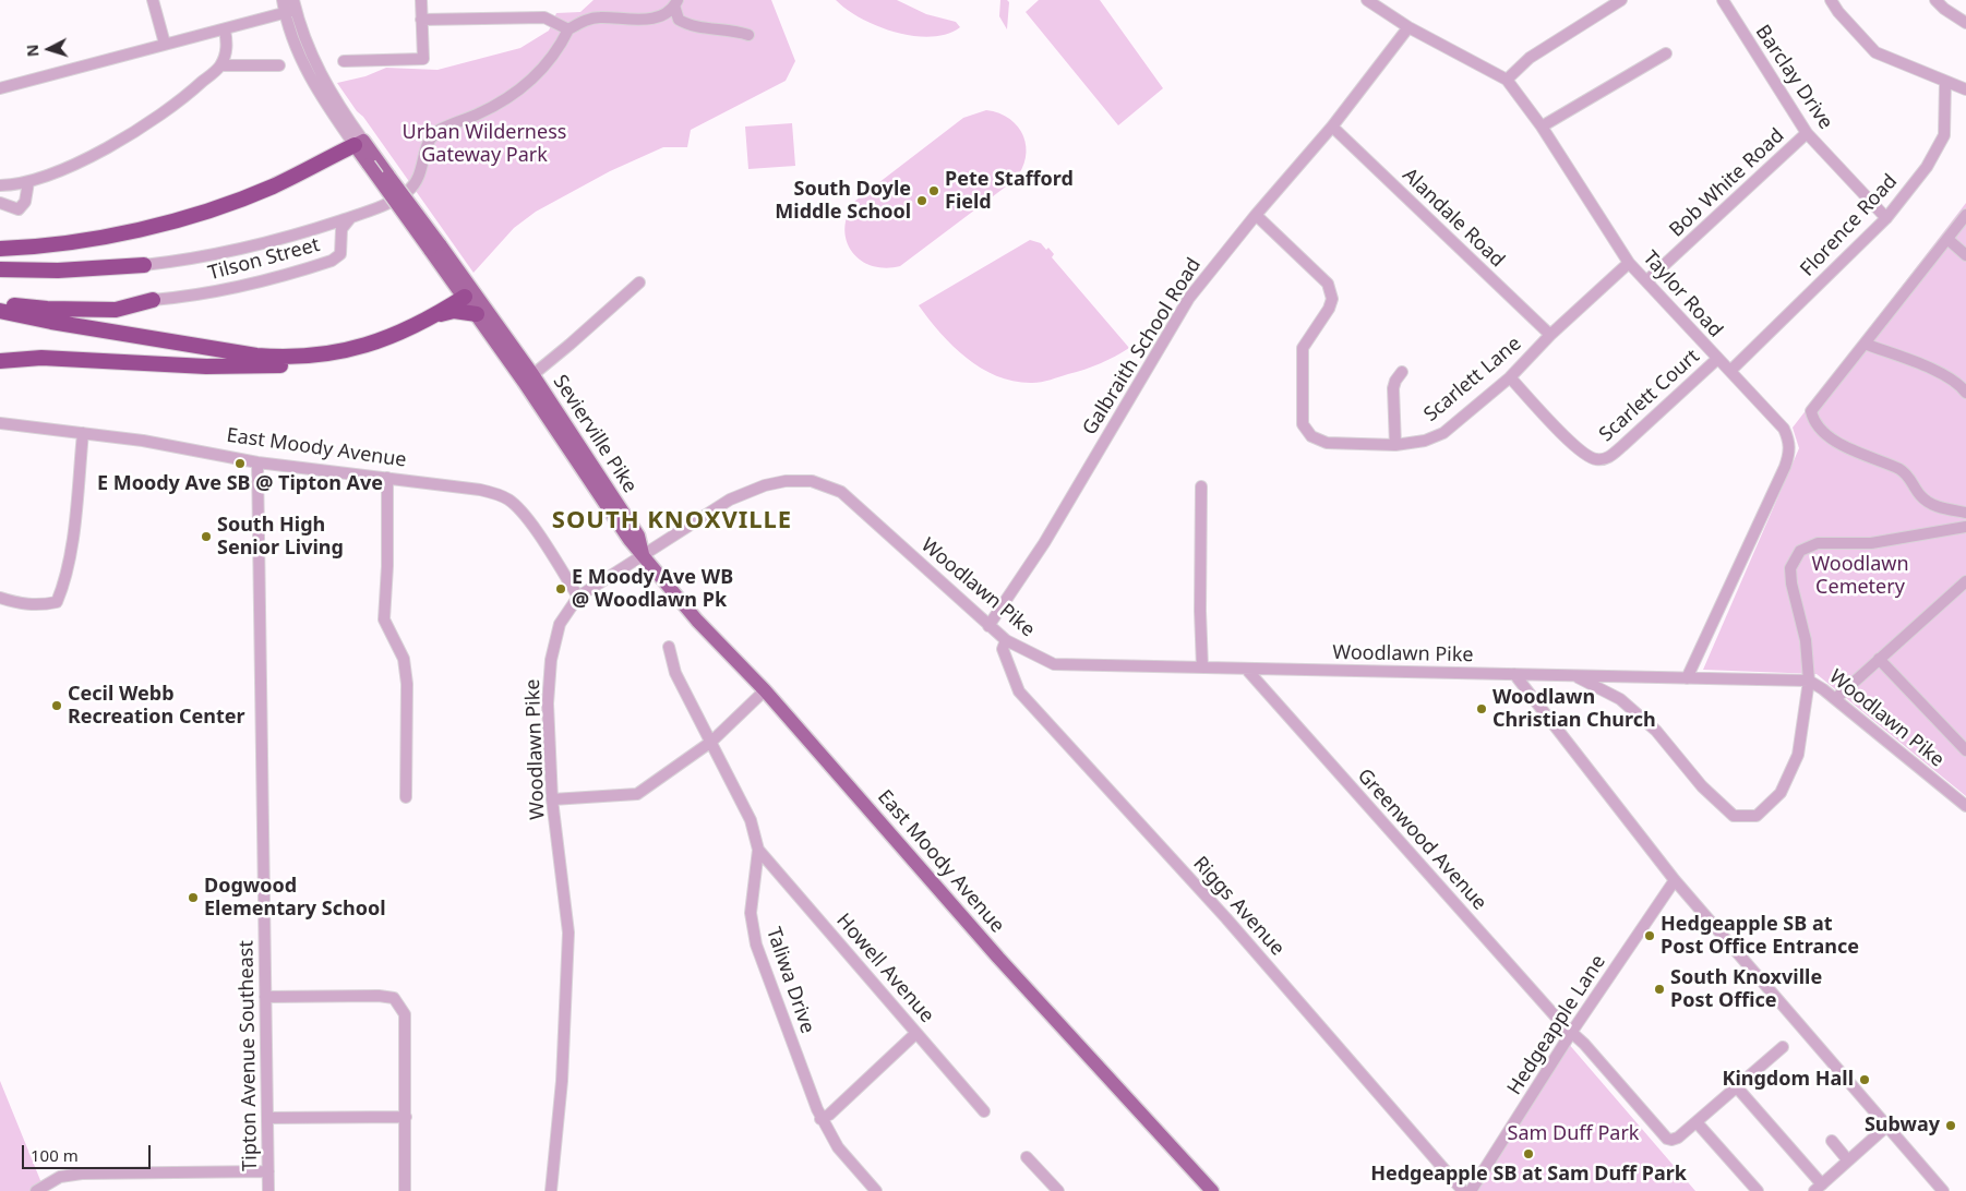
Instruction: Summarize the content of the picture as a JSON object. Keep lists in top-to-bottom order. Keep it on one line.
{"streets":{"main road":["Sevierville Pike","East Moody Avenue"],"street":["Barclay Drive","Bob White Road","Alandale Road","Florence Road","Tilson Street","Taylor Road","Galbraith School Road","Scarlett Lane","Scarlett Court","Woodlawn Pike","Greenwood Avenue","Riggs Avenue","Howell Avenue","Taliwa Drive","Hedgeapple Lane","Tipton Avenue Southeast"]},"crossings":[["Barclay Drive","Bob White Road"],["Barclay Drive","Florence Road"],["Bob White Road","Taylor Road"],["Alandale Road","Galbraith School Road"],["Alandale Road","Scarlett Lane"],["Florence Road","Taylor Road"],["Taylor Road","Galbraith School Road"],["Taylor Road","Scarlett Lane"],["Taylor Road","Scarlett Court"],["Taylor Road","Woodlawn Pike"],["Galbraith School Road","Scarlett Lane"],["Galbraith School Road","Woodlawn Pike"],["Scarlett Lane","Scarlett Court"],["Sevierville Pike","East Moody Avenue"],["Sevierville Pike","Woodlawn Pike"],["East Moody Avenue","Woodlawn Pike"],["East Moody Avenue","Tipton Avenue Southeast"],["Woodlawn Pike","Greenwood Avenue"],["Woodlawn Pike","Riggs Avenue"],["Greenwood Avenue","Hedgeapple Lane"],["Howell Avenue","Taliwa Drive"]],"districts":["SOUTH KNOXVILLE"],"parks":["Urban Wilderness Gateway Park","Woodlawn Cemetery","Sam Duff Park"],"places":["Pete Stafford Field","South Doyle Middle School","E Moody Ave SB @ Tipton Ave","South High Senior Living","E Moody Ave WB @ Woodlawn Pk","Cecil Webb Recreation Center","Woodlawn Christian Church","Dogwood Elementary School","Hedgeapple SB at Post Office Entrance","South Knoxville Post Office","Kingdom Hall","Subway","Hedgeapple SB at Sam Duff Park"],"scale_bar":"100 m","north":"left"}
